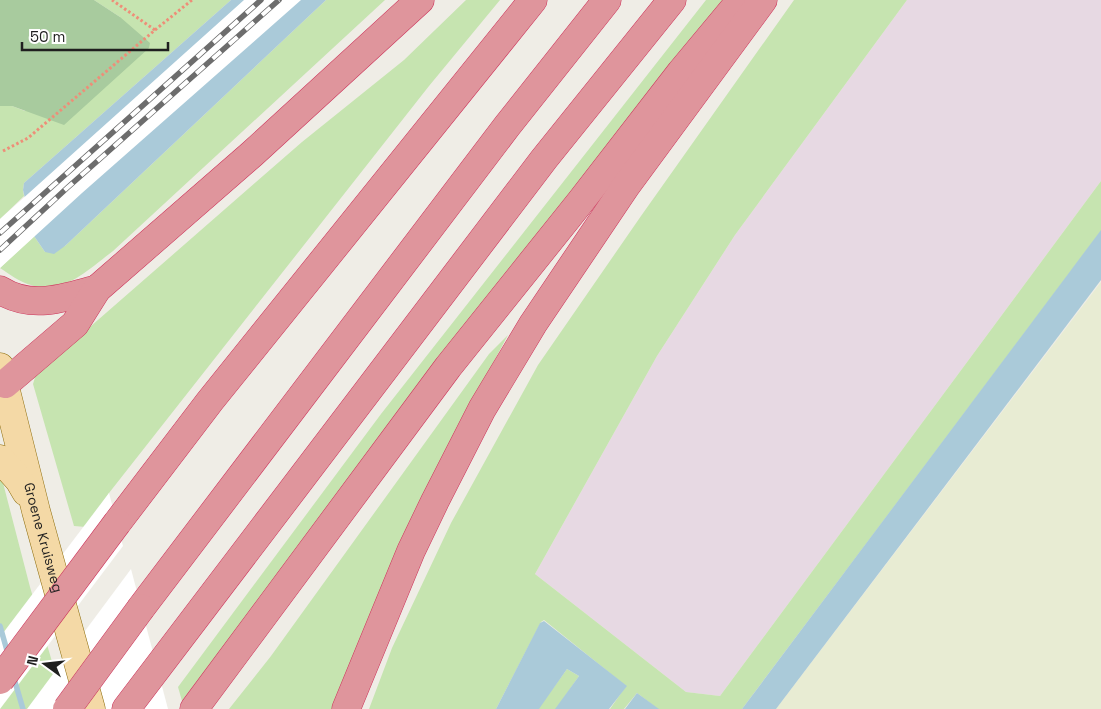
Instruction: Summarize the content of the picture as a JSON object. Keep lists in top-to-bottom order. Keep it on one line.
{"streets":{"main road":["Groene Kruisweg"]},"scale_bar":"50 m","north":"left"}
